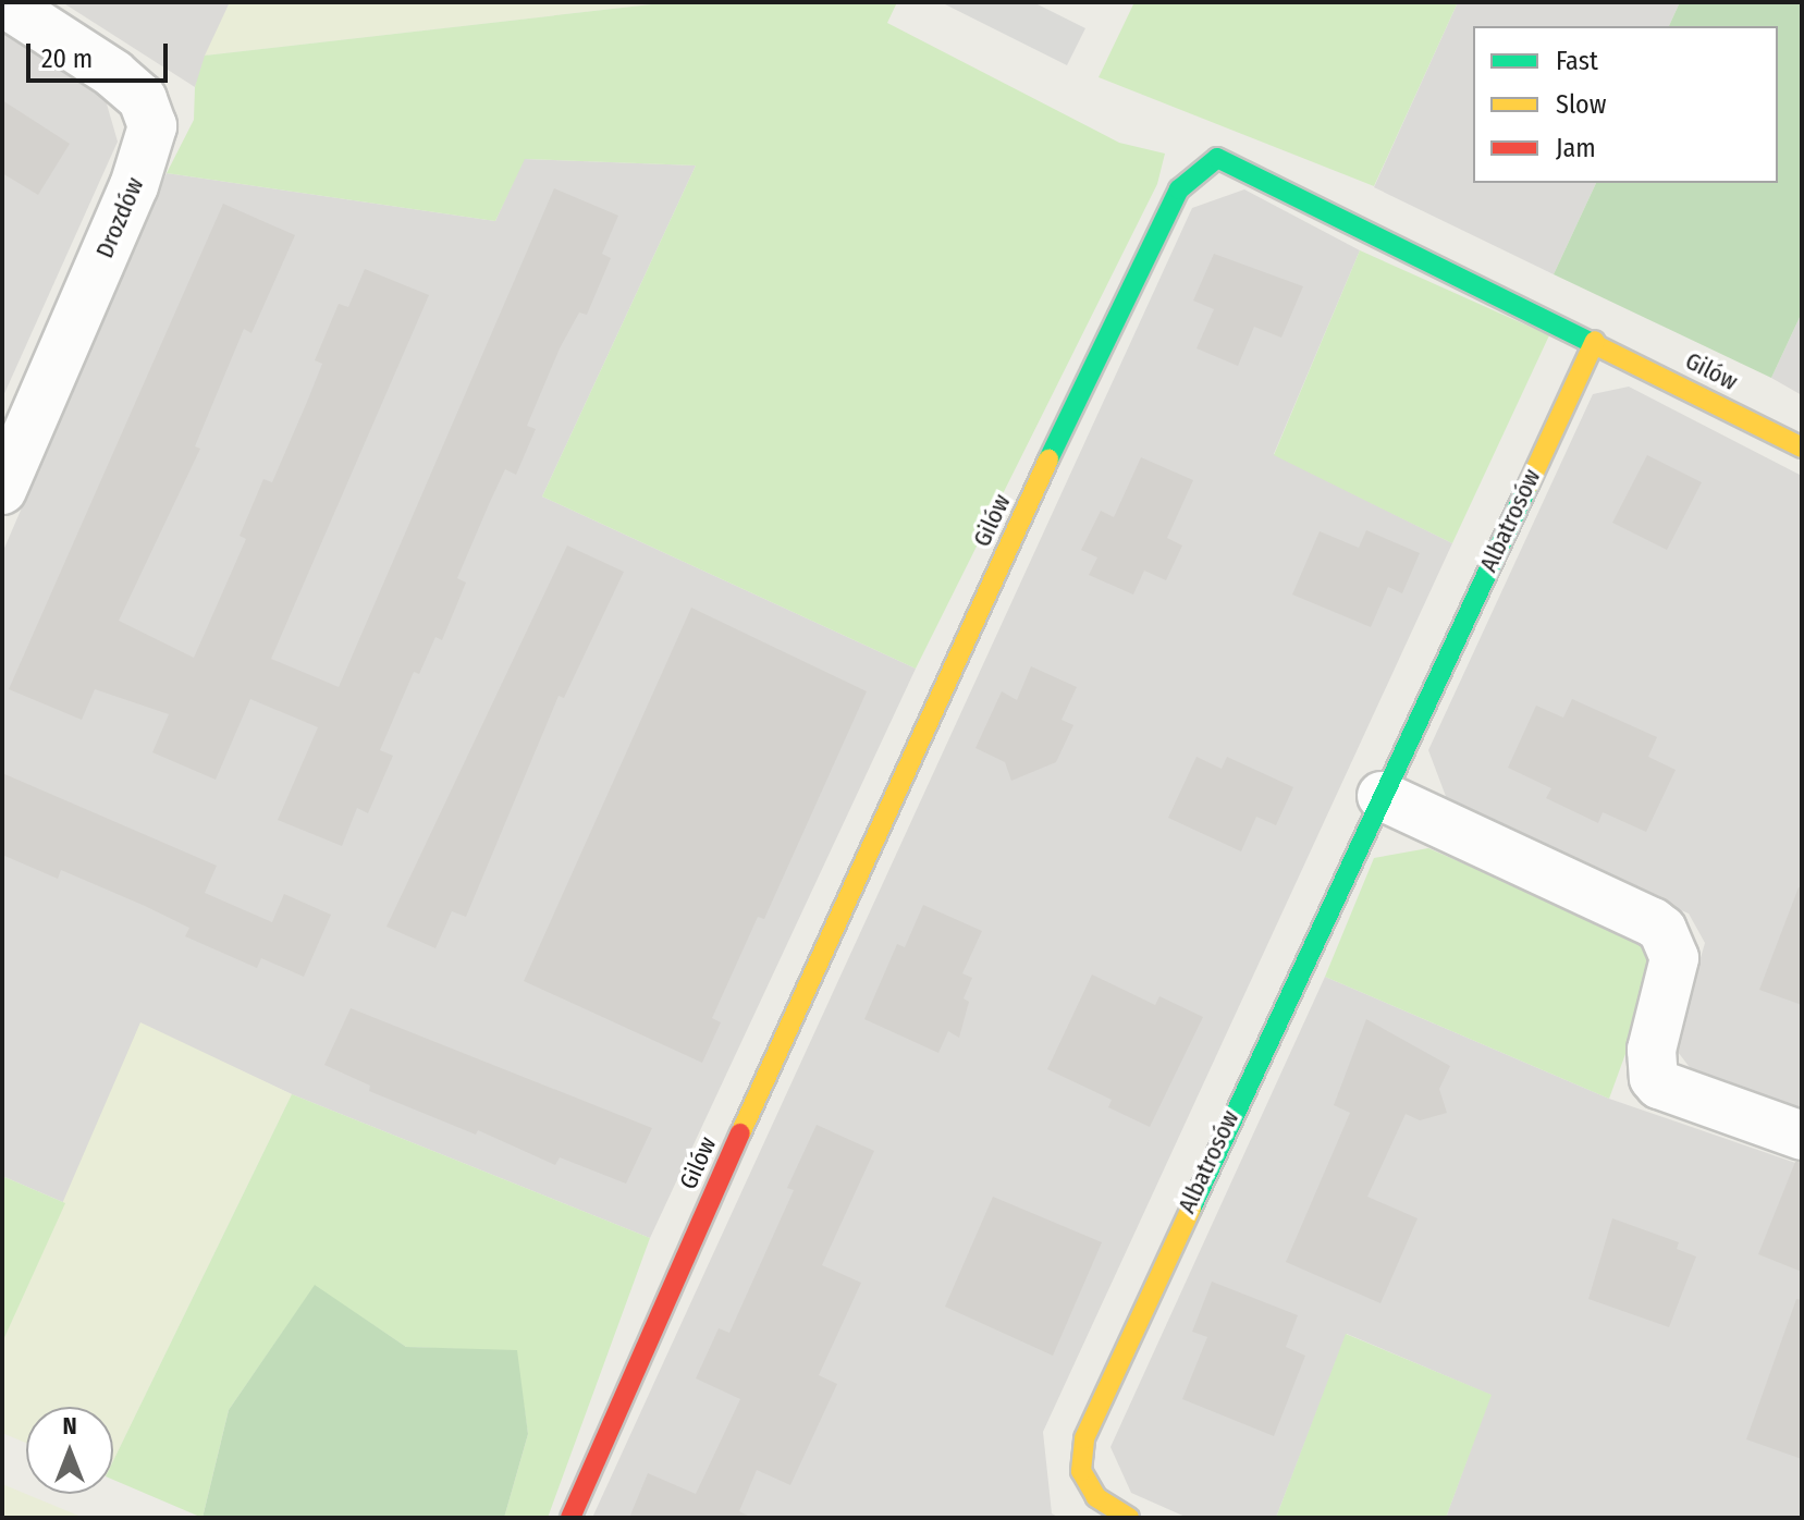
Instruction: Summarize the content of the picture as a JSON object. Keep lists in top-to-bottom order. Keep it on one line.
{"streets":{"street":["Drozdów","Gilów","Albatrosów"]},"crossings":[["Gilów","Albatrosów"]],"legend":["Fast","Slow","Jam"],"scale_bar":"20 m","north":"top"}
